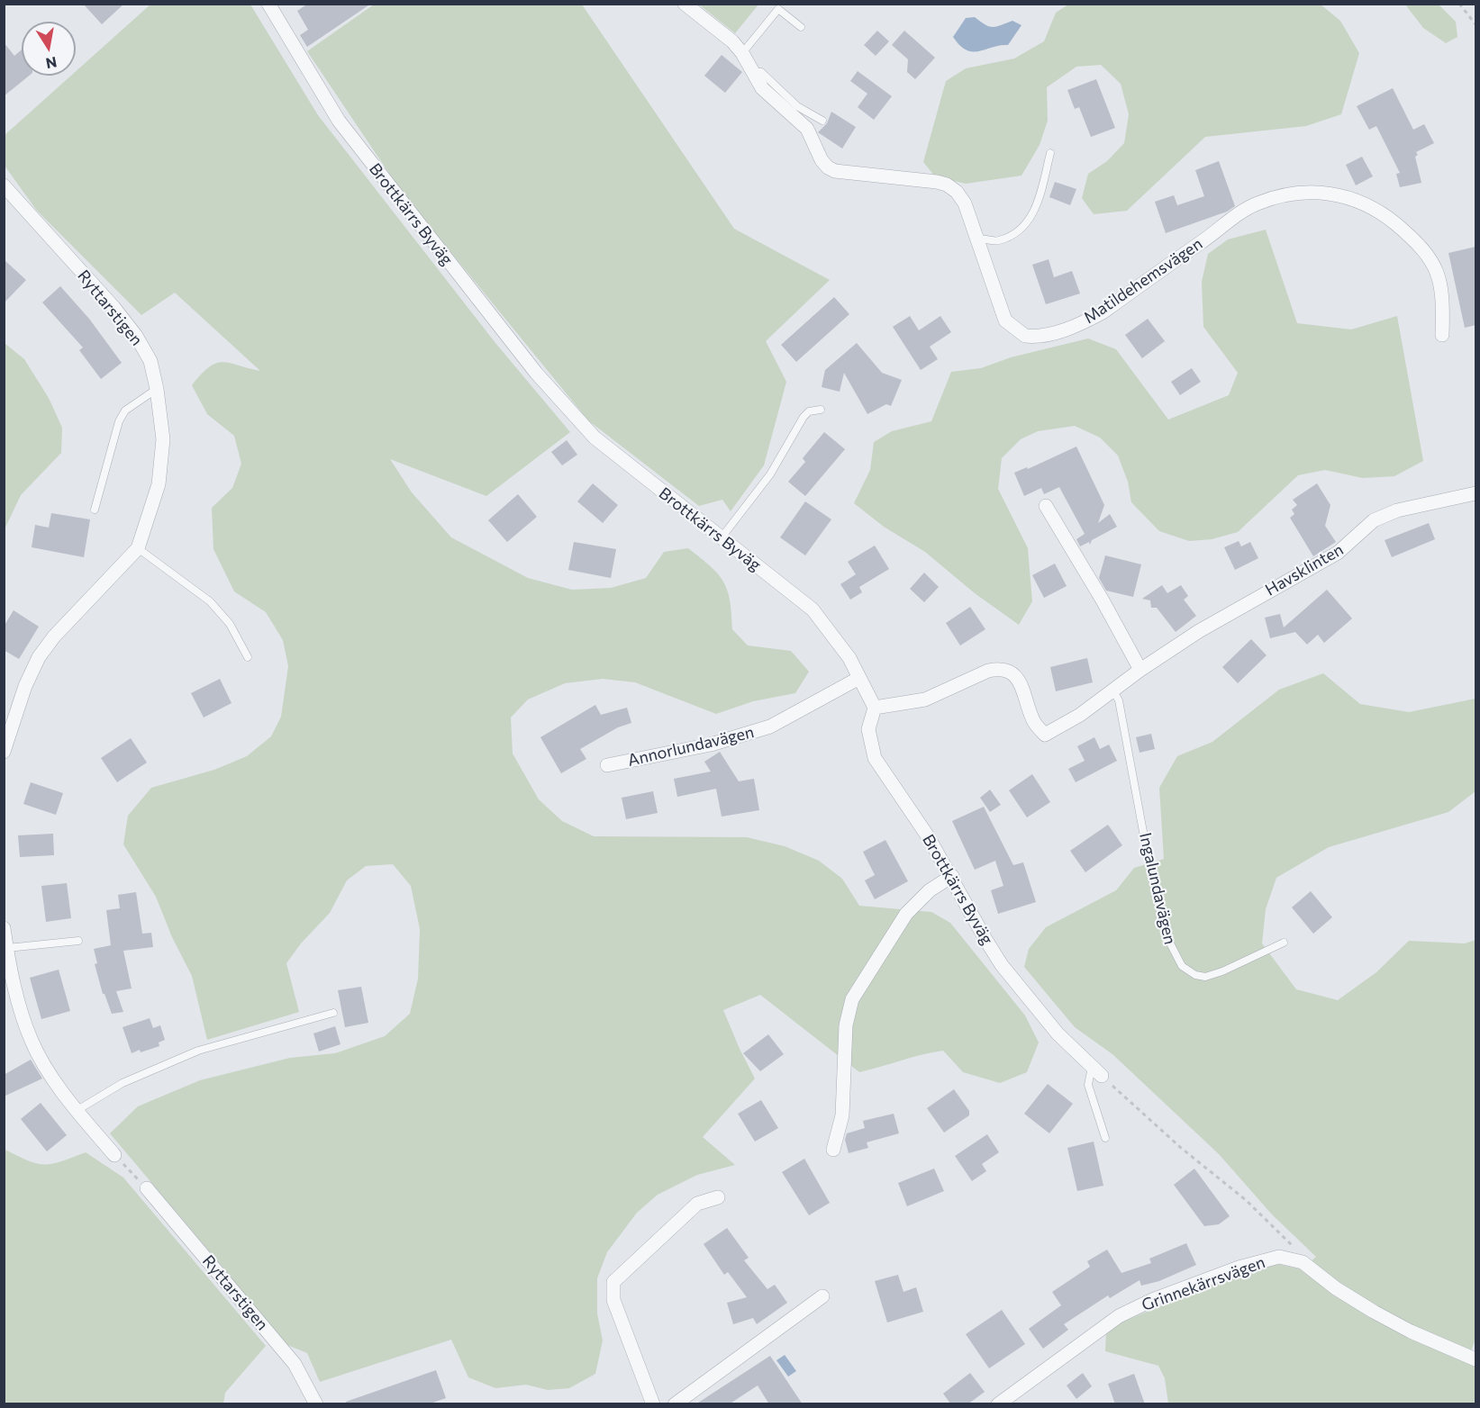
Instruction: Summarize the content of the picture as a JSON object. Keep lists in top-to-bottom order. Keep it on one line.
{"streets":{"street":["Brottkärrs Byväg","Matildehemsvägen","Ryttarstigen","Havsklinten","Annorlundavägen","Grinnekärrsvägen"],"lane":["Ingalundavägen"]},"crossings":[["Brottkärrs Byväg","Havsklinten"],["Brottkärrs Byväg","Annorlundavägen"],["Havsklinten","Ingalundavägen"]],"north":"bottom"}
